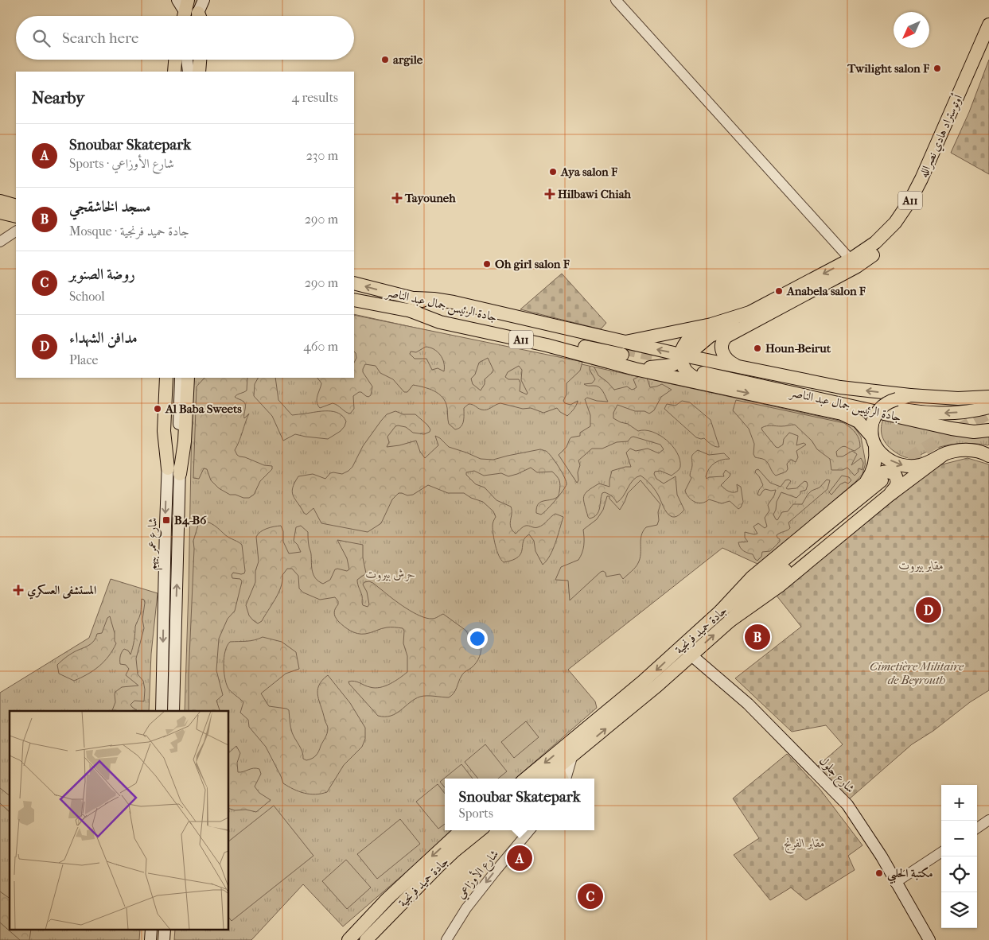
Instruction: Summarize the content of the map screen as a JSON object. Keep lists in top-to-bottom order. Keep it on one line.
{"streets":{"main road":["أوتوستراد هادي نصرالله","A11","جادة الرئيس جمال عبد الناصر","شارع عمر بيهم","جادة حميد فرنجية","شارع جلول"],"street":["شارع الأوزاعي"]},"crossings":[["أوتوستراد هادي نصرالله","A11"],["A11","جادة الرئيس جمال عبد الناصر"],["جادة حميد فرنجية","شارع جلول"]],"one_way":["شارع الأوزاعي"],"parks":["مقابر بيروت","حرش بيروت","Cimetière Militaire de Beyrouth","مقابر الفرنج"],"places":{"other":["argile","Twilight salon F","Aya salon F","Oh girl salon F","Anabela salon F","Houn-Beirut","Al Baba Sweets","مكتبة الحلبي"],"health":["Hilbawi Chiah","Tayouneh","المستشفى العسكري"],"transit":["B4-B6"]},"north":"bottom left","page":{"search":"Search here","heading":["Nearby","4 results"],"list":[{"mark":"A","name":"Snoubar Skatepark","note":"Sports · شارع الأوزاعي","value":"230 m"},{"mark":"B","name":"مسجد الخاشقجي","note":"Mosque · جادة حميد فرنجية","value":"290 m"},{"mark":"C","name":"روضة الصنوبر","note":"School","value":"290 m"},{"mark":"D","name":"مدافن الشهداء","note":"Place","value":"460 m"}],"pins":["D","B","A","C"],"popup":["Snoubar Skatepark","Sports"],"map_buttons":["+","−"]}}
